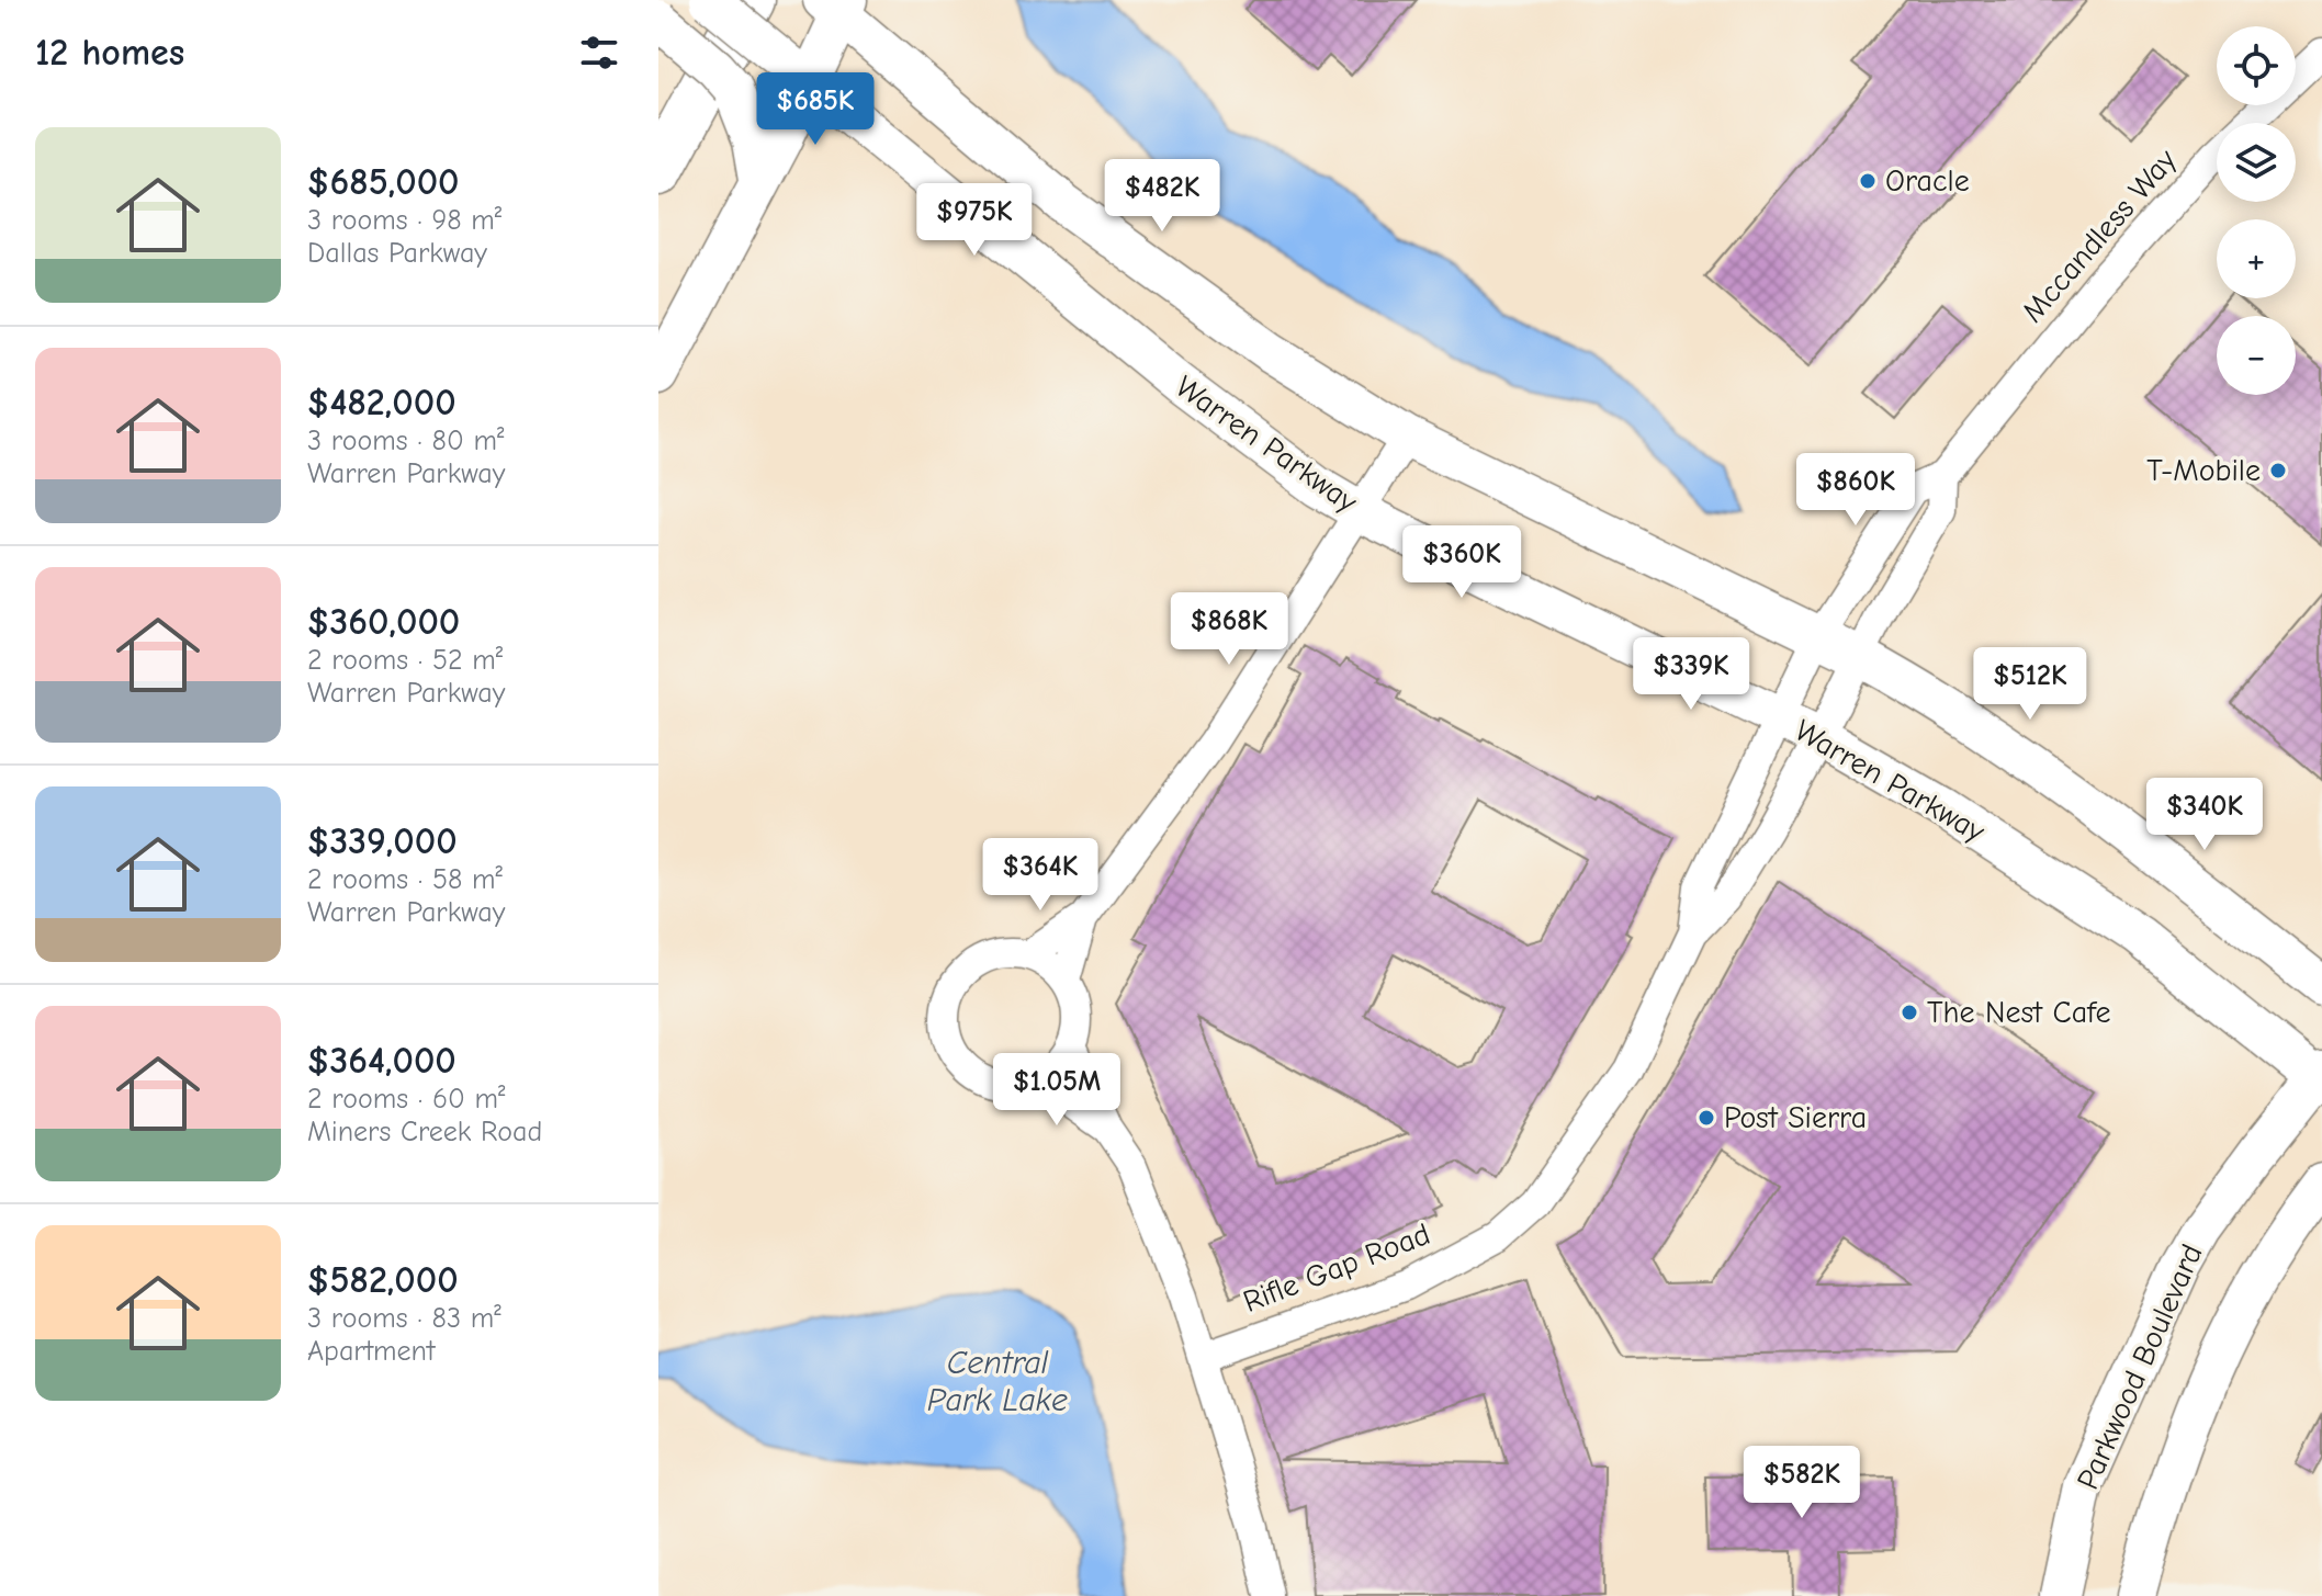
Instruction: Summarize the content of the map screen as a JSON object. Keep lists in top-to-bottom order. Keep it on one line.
{"streets":{"main road":["Warren Parkway","Parkwood Boulevard"],"street":["Mccandless Way","Rifle Gap Road"]},"crossings":[["Mccandless Way","Rifle Gap Road"],["Warren Parkway","Rifle Gap Road"],["Warren Parkway","Parkwood Boulevard"]],"water":["Central Park Lake"],"places":["Oracle","T-Mobile","The Nest Cafe","Post Sierra"],"page":{"heading":"12 homes","map_buttons":["+","−"],"price":["$685K","$482K","$975K","$860K","$360K","$868K","$339K","$512K","$340K","$364K","$1.05M","$582K"],"list":[{"name":"$685,000","note":"3 rooms · 98 m² · Dallas Parkway"},{"name":"$482,000","note":"3 rooms · 80 m² · Warren Parkway"},{"name":"$360,000","note":"2 rooms · 52 m² · Warren Parkway"},{"name":"$339,000","note":"2 rooms · 58 m² · Warren Parkway"},{"name":"$364,000","note":"2 rooms · 60 m² · Miners Creek Road"},{"name":"$582,000","note":"3 rooms · 83 m² · Apartment"}]}}
